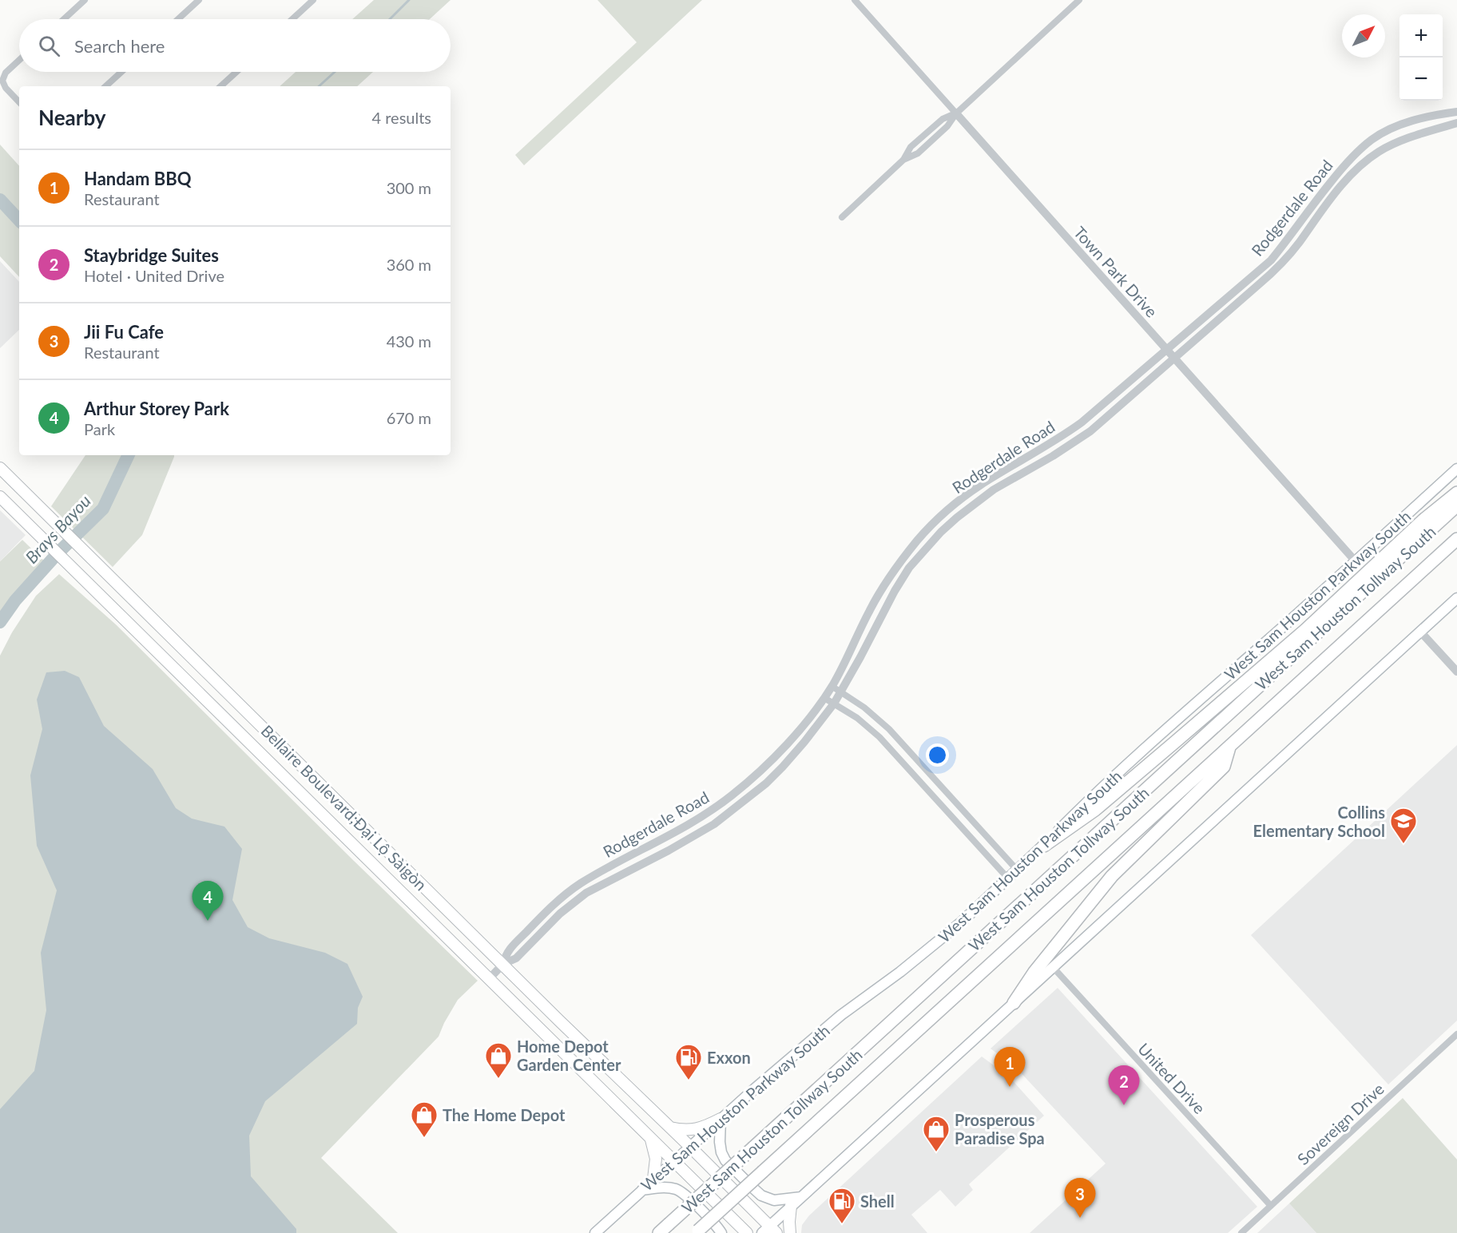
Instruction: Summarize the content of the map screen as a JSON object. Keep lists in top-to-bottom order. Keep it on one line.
{"streets":{"highway":["West Sam Houston Tollway South"],"main road":["West Sam Houston Parkway South","Bellaire Boulevard;Đại Lộ Sàigòn"],"street":["Rodgerdale Road","Town Park Drive","United Drive","Sovereign Drive"]},"crossings":[["Rodgerdale Road","Town Park Drive"],["Rodgerdale Road","Bellaire Boulevard;Đại Lộ Sàigòn"],["Town Park Drive","West Sam Houston Parkway South"],["West Sam Houston Parkway South","Bellaire Boulevard;Đại Lộ Sàigòn"],["United Drive","Sovereign Drive"]],"water":["Brays Bayou"],"places":{"school or university":["Collins Elementary School"],"shop":["Home Depot Garden Center","The Home Depot","Prosperous Paradise Spa"],"fuel station":["Exxon","Shell"]},"north":"top right","page":{"map_buttons":["+","−"],"search":"Search here","heading":["Nearby","4 results"],"list":[{"mark":"1","name":"Handam BBQ","note":"Restaurant","value":"300 m"},{"mark":"2","name":"Staybridge Suites","note":"Hotel · United Drive","value":"360 m"},{"mark":"3","name":"Jii Fu Cafe","note":"Restaurant","value":"430 m"},{"mark":"4","name":"Arthur Storey Park","note":"Park","value":"670 m"}],"pins":["4","1","2","3"]}}
